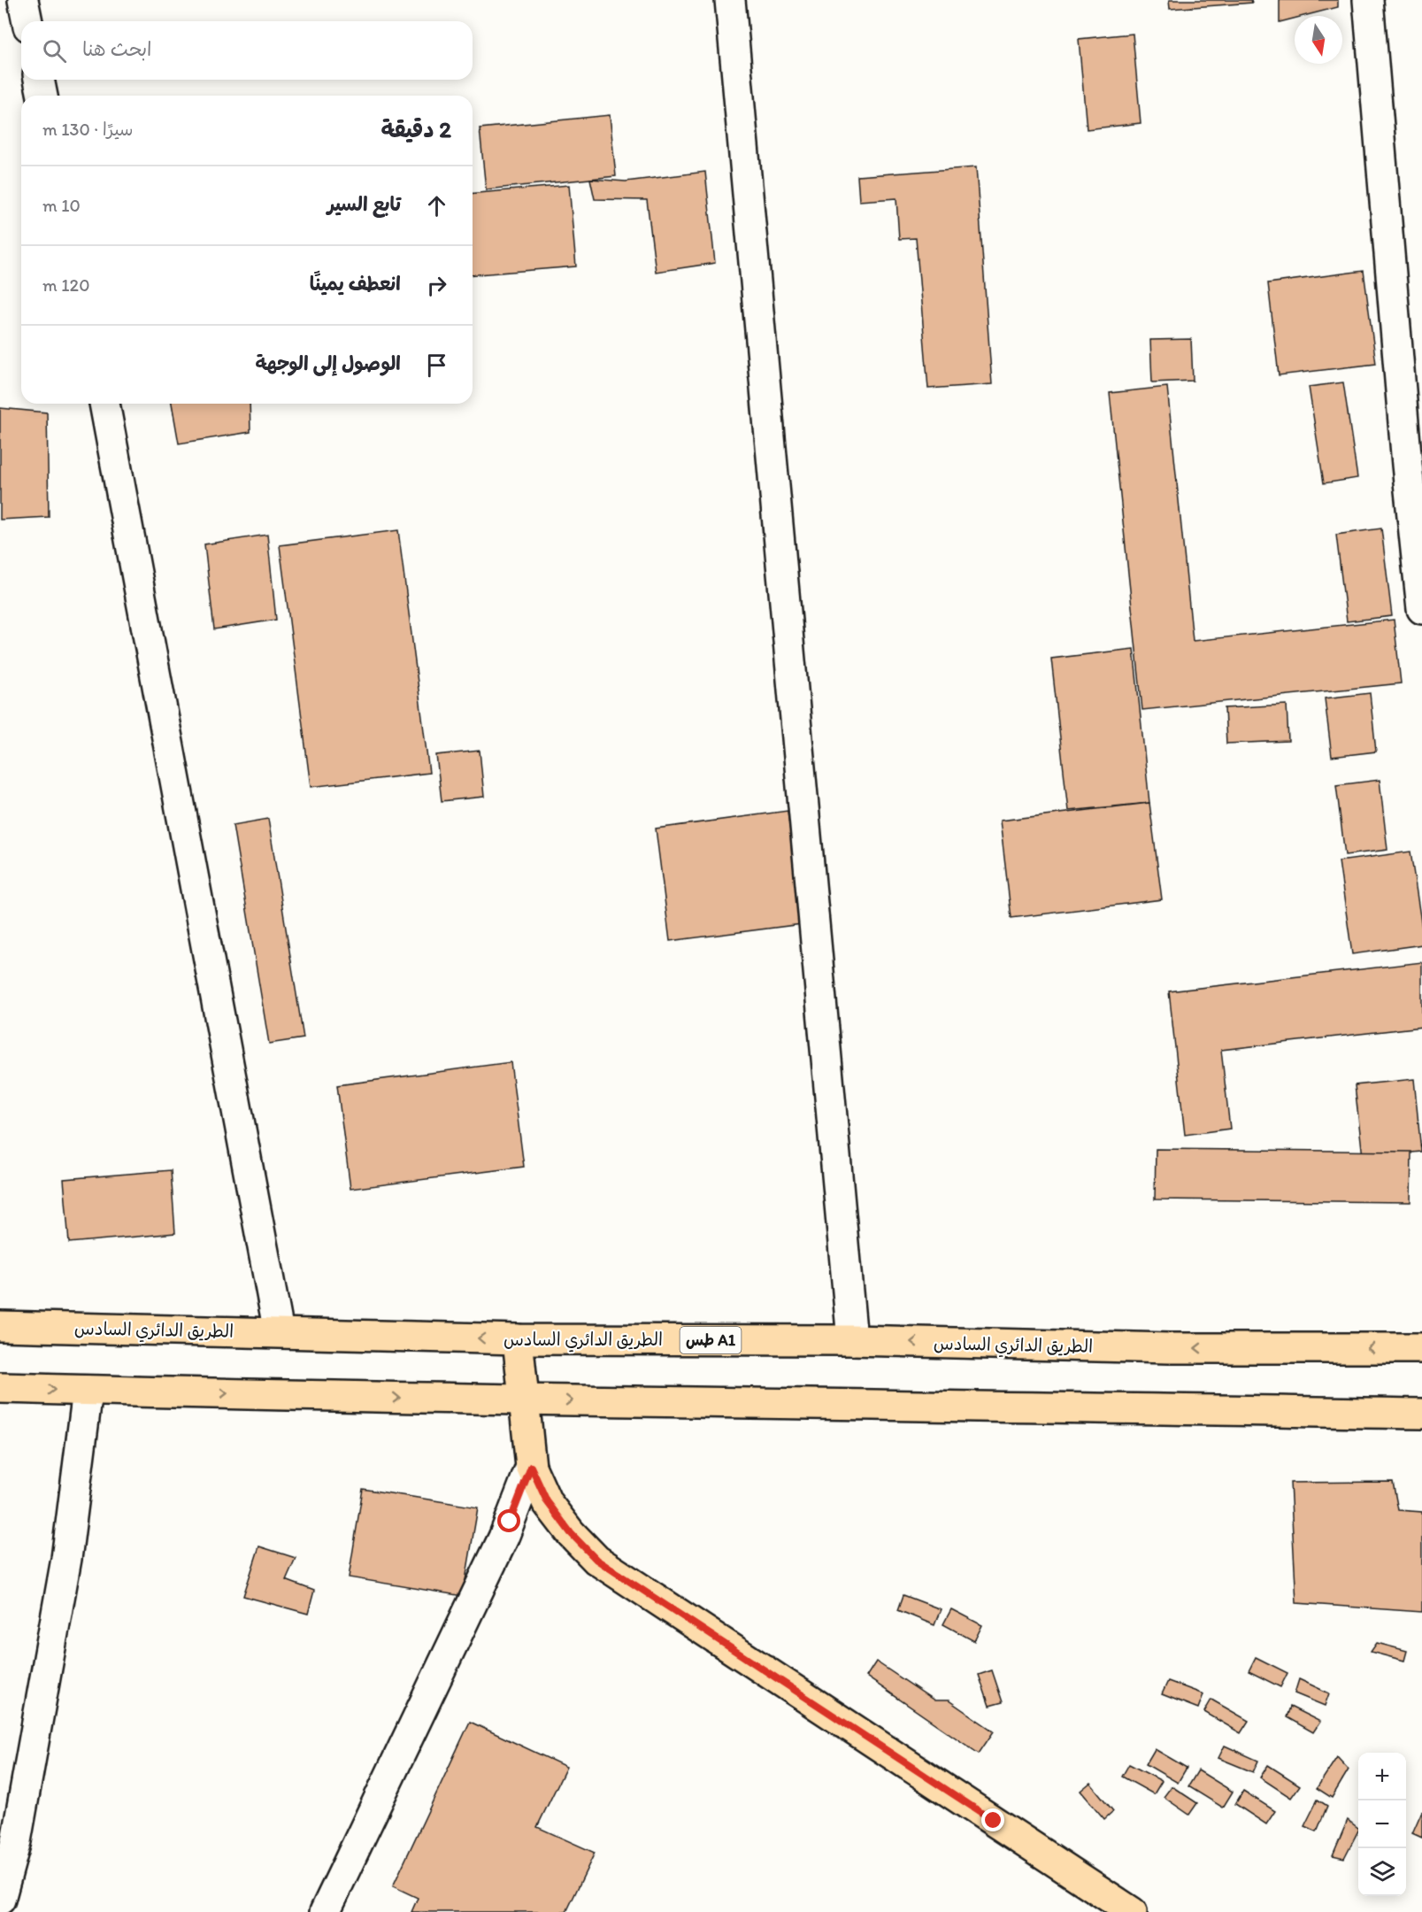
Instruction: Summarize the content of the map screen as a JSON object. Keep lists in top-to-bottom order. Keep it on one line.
{"streets":{"main road":["الطريق الدائري السادس","طس A1"]},"north":"bottom","page":{"search":"ابحث هنا","heading":["2 دقيقة","سيرًا · 130 m"],"list":[["تابع السير","10 m"],["انعطف يمينًا","120 m"],"الوصول إلى الوجهة"],"map_buttons":["+","−"]}}
